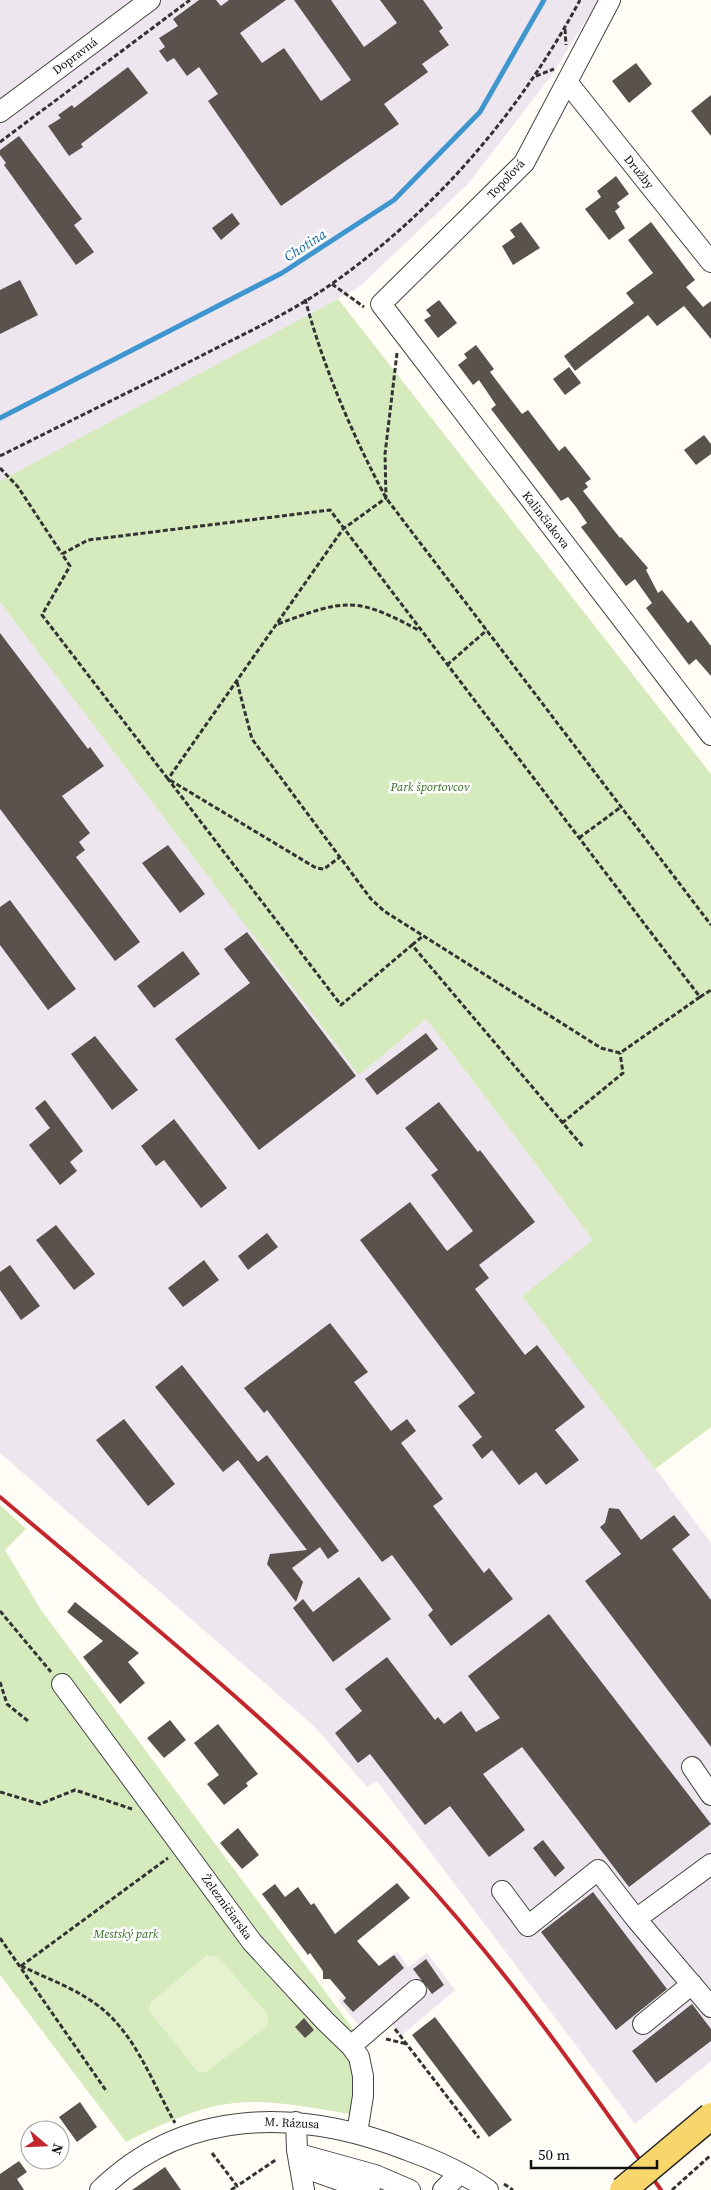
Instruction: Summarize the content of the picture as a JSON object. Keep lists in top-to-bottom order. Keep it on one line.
{"streets":{"street":["Dopravná","Družby","Topoľová","Kalinčiakova","Železničiarska","M. Rázusa"]},"crossings":[["Družby","Topoľová"],["Topoľová","Kalinčiakova"],["Železničiarska","M. Rázusa"]],"water":["Chotina"],"parks":["Park športovcov","Mestský park"],"scale_bar":"50 m","north":"right"}
